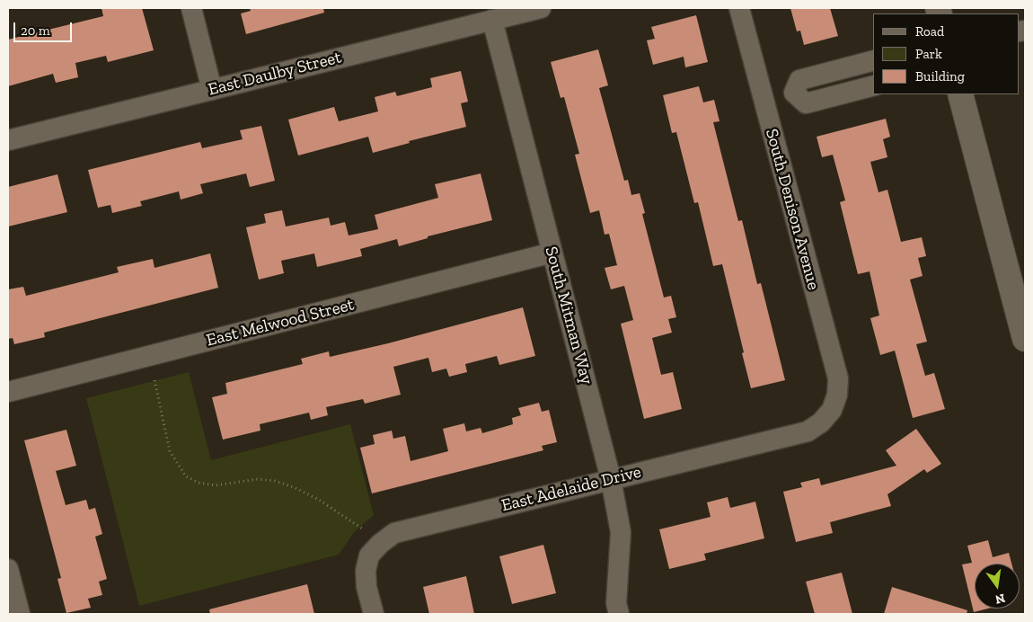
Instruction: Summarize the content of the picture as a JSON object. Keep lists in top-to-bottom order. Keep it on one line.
{"streets":{"street":["East Daulby Street","South Denison Avenue","South Mitman Way","East Melwood Street","East Adelaide Drive"]},"crossings":[["East Daulby Street","South Mitman Way"],["South Denison Avenue","East Adelaide Drive"],["South Mitman Way","East Melwood Street"],["South Mitman Way","East Adelaide Drive"]],"legend":["Road","Park","Building"],"scale_bar":"20 m","north":"bottom"}
